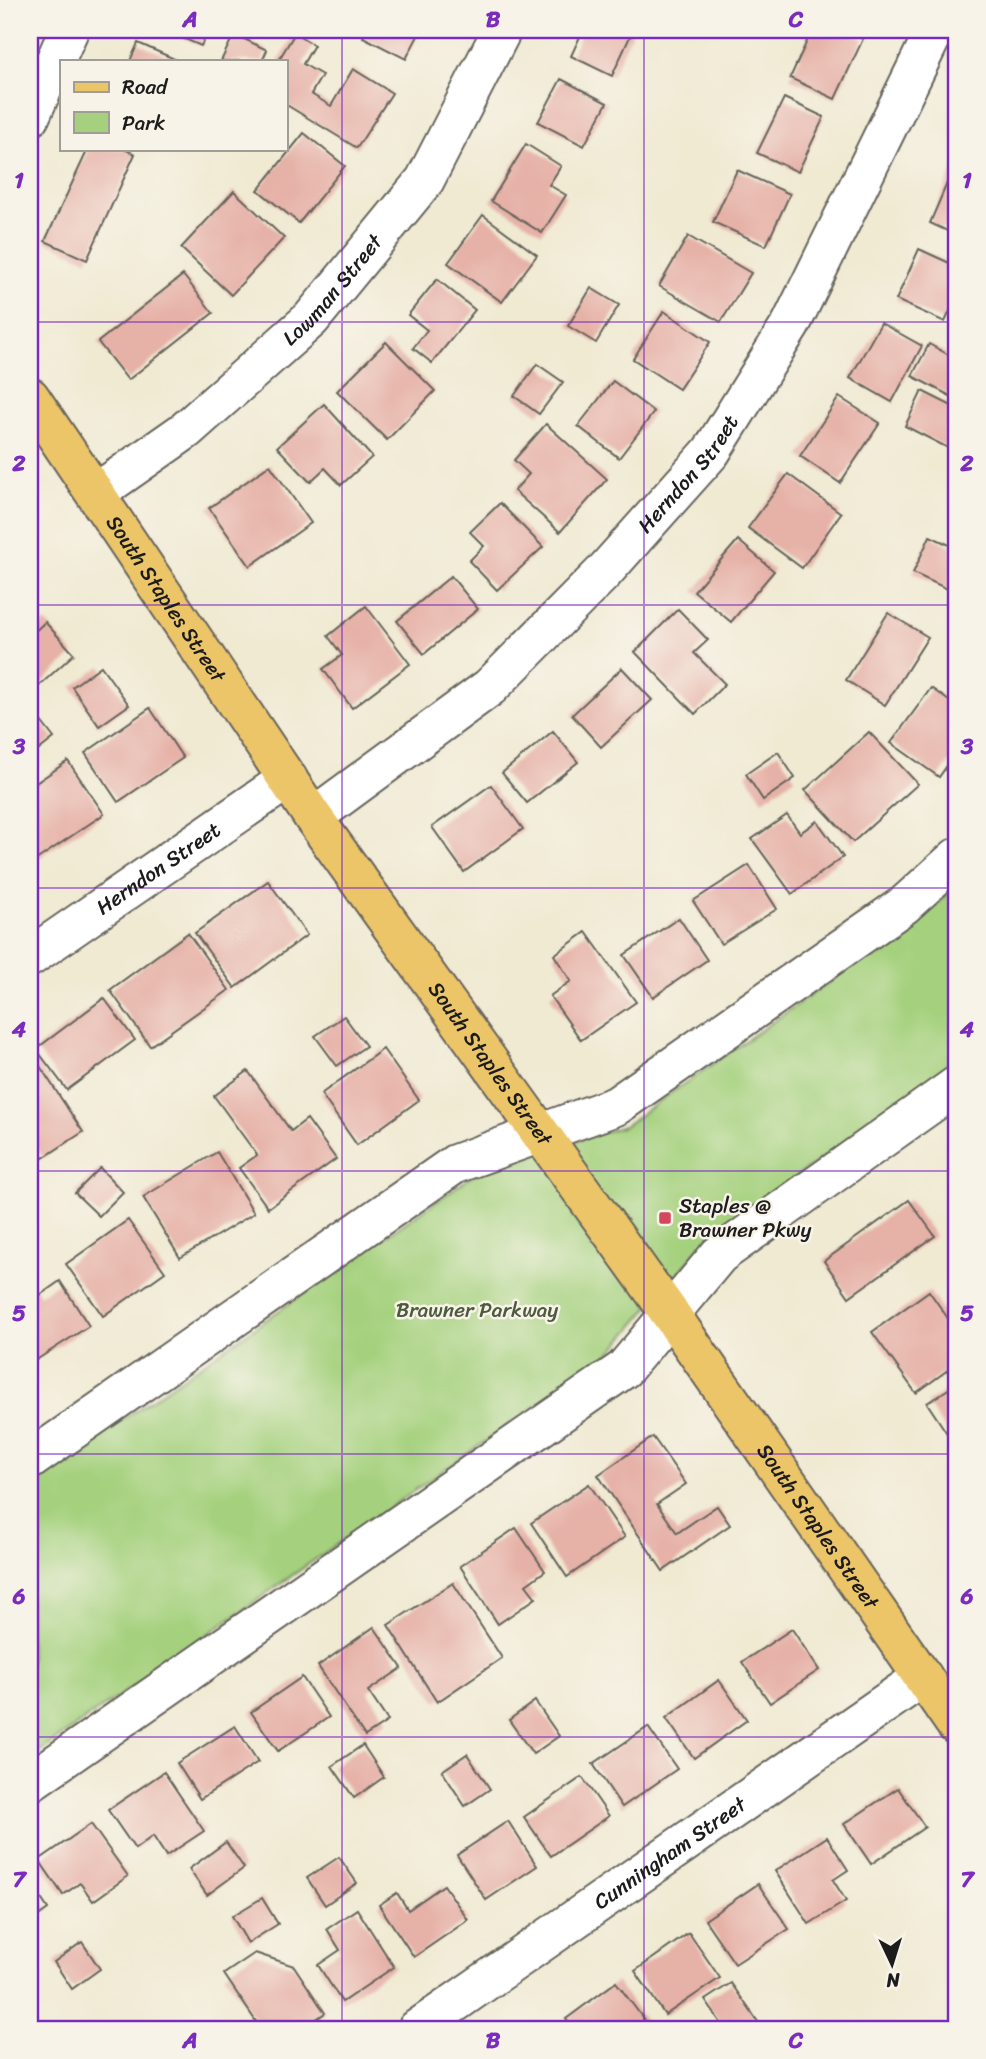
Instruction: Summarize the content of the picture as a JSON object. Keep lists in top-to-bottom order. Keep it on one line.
{"streets":{"main road":["South Staples Street"],"street":["Lowman Street","Herndon Street","Cunningham Street"]},"crossings":[["Lowman Street","South Staples Street"],["Herndon Street","South Staples Street"],["South Staples Street","Cunningham Street"]],"parks":["Brawner Parkway"],"places":{"transit":["Staples @ Brawner Pkwy"]},"legend":["Road","Park"],"north":"bottom","grid":{"columns":["A","B","C"],"rows":["1","2","3","4","5","6","7"]}}
